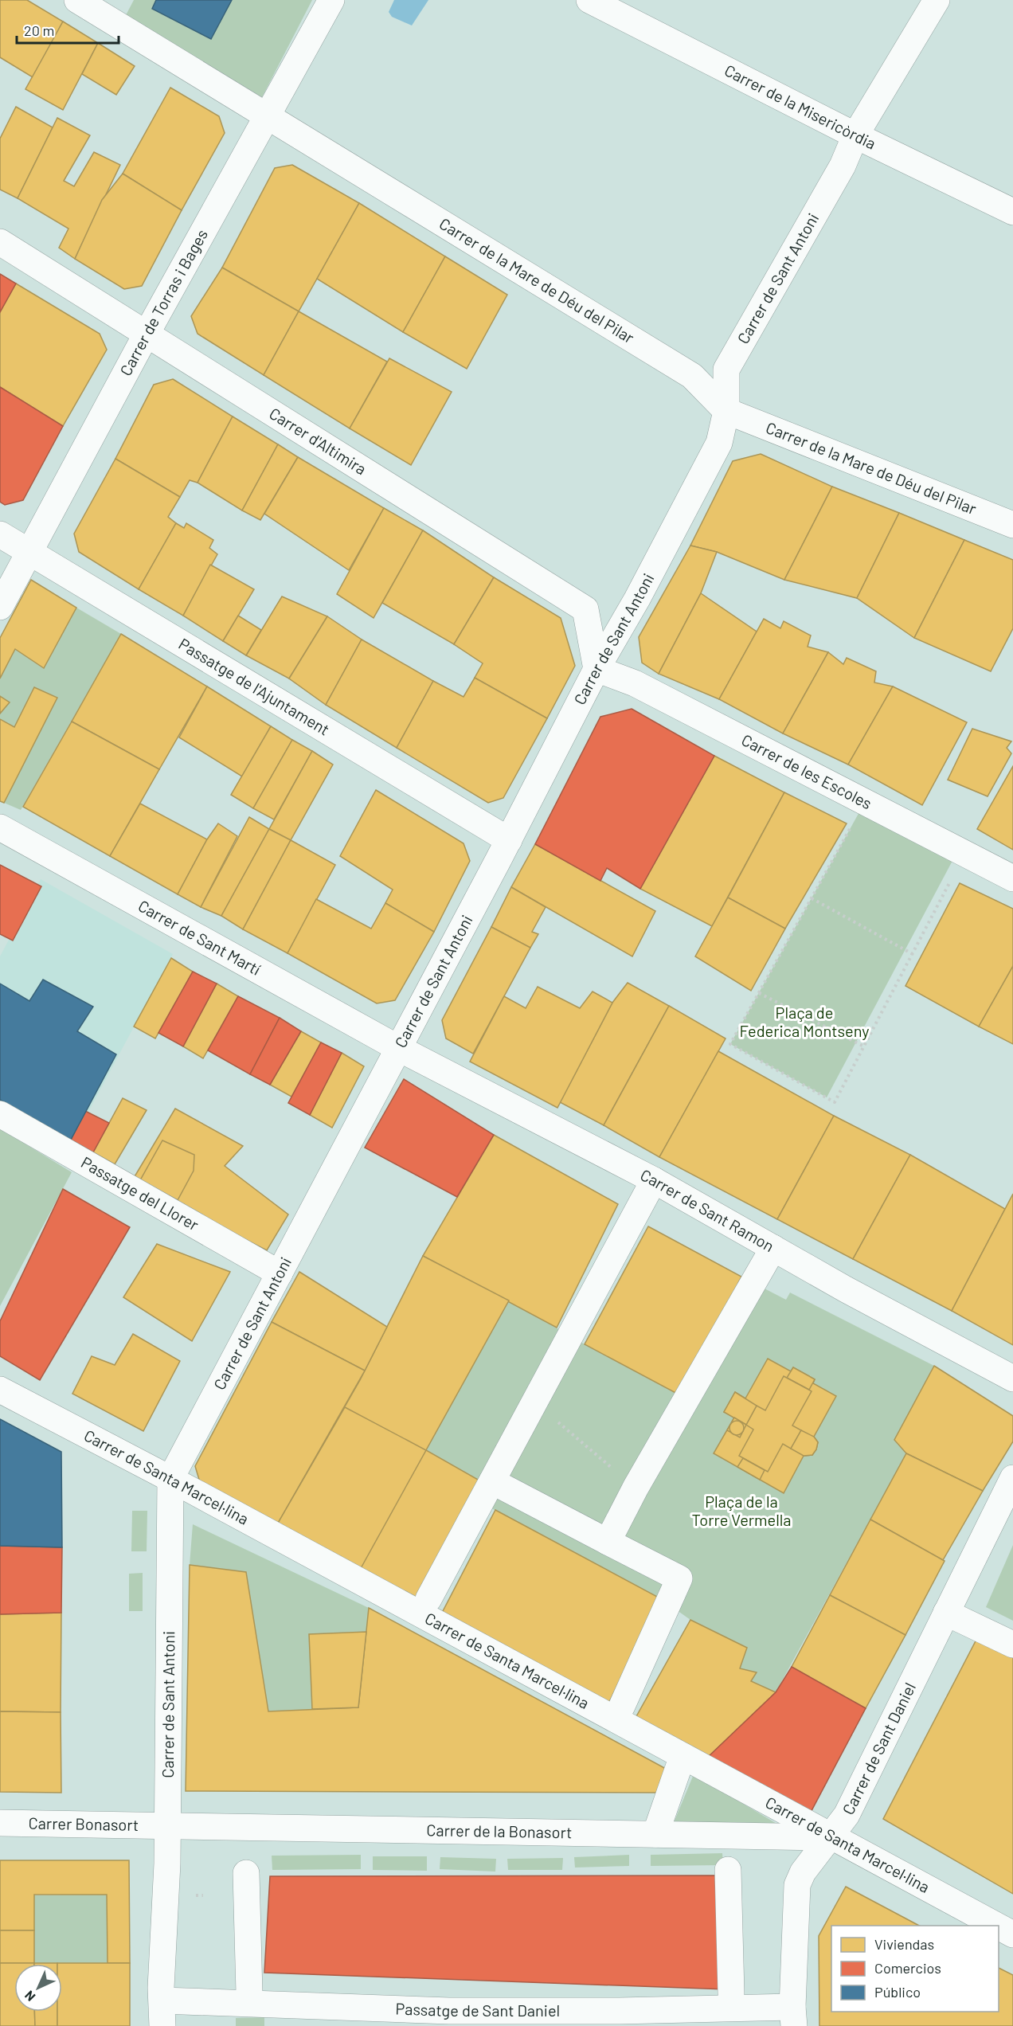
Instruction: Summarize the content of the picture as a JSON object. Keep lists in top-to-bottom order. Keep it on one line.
{"streets":{"street":["Carrer de la Misericòrdia","Carrer de Sant Antoni","Carrer de la Mare de Déu del Pilar","Carrer de Torras i Bages","Carrer d'Altimira","Passatge de l'Ajuntament","Carrer de les Escoles","Carrer de Sant Martí","Passatge del Llorer","Carrer de Sant Ramon","Carrer de Santa Marcel·lina","Carrer de Sant Daniel","Carrer Bonasort","Carrer de la Bonasort","Passatge de Sant Daniel"]},"crossings":[["Carrer de la Misericòrdia","Carrer de Sant Antoni"],["Carrer de Sant Antoni","Carrer de la Mare de Déu del Pilar"],["Carrer de Sant Antoni","Carrer d'Altimira"],["Carrer de Sant Antoni","Passatge de l'Ajuntament"],["Carrer de Sant Antoni","Carrer de les Escoles"],["Carrer de Sant Antoni","Carrer de Sant Martí"],["Carrer de Sant Antoni","Passatge del Llorer"],["Carrer de Sant Antoni","Carrer de Sant Ramon"],["Carrer de Sant Antoni","Carrer de Santa Marcel·lina"],["Carrer de Sant Antoni","Carrer Bonasort"],["Carrer de Sant Antoni","Carrer de la Bonasort"],["Carrer de Sant Antoni","Passatge de Sant Daniel"],["Carrer de la Mare de Déu del Pilar","Carrer de Torras i Bages"],["Carrer de Torras i Bages","Carrer d'Altimira"],["Carrer de Torras i Bages","Passatge de l'Ajuntament"],["Carrer d'Altimira","Carrer de les Escoles"],["Carrer de Sant Martí","Carrer de Sant Ramon"],["Carrer de Santa Marcel·lina","Carrer de Sant Daniel"],["Carrer de Santa Marcel·lina","Carrer de la Bonasort"],["Carrer de Sant Daniel","Carrer de la Bonasort"],["Carrer de Sant Daniel","Passatge de Sant Daniel"],["Carrer Bonasort","Carrer de la Bonasort"]],"parks":["Plaça de Federica Montseny","Plaça de la Torre Vermella"],"legend":["Viviendas","Comercios","Público"],"scale_bar":"20 m","north":"bottom left"}
